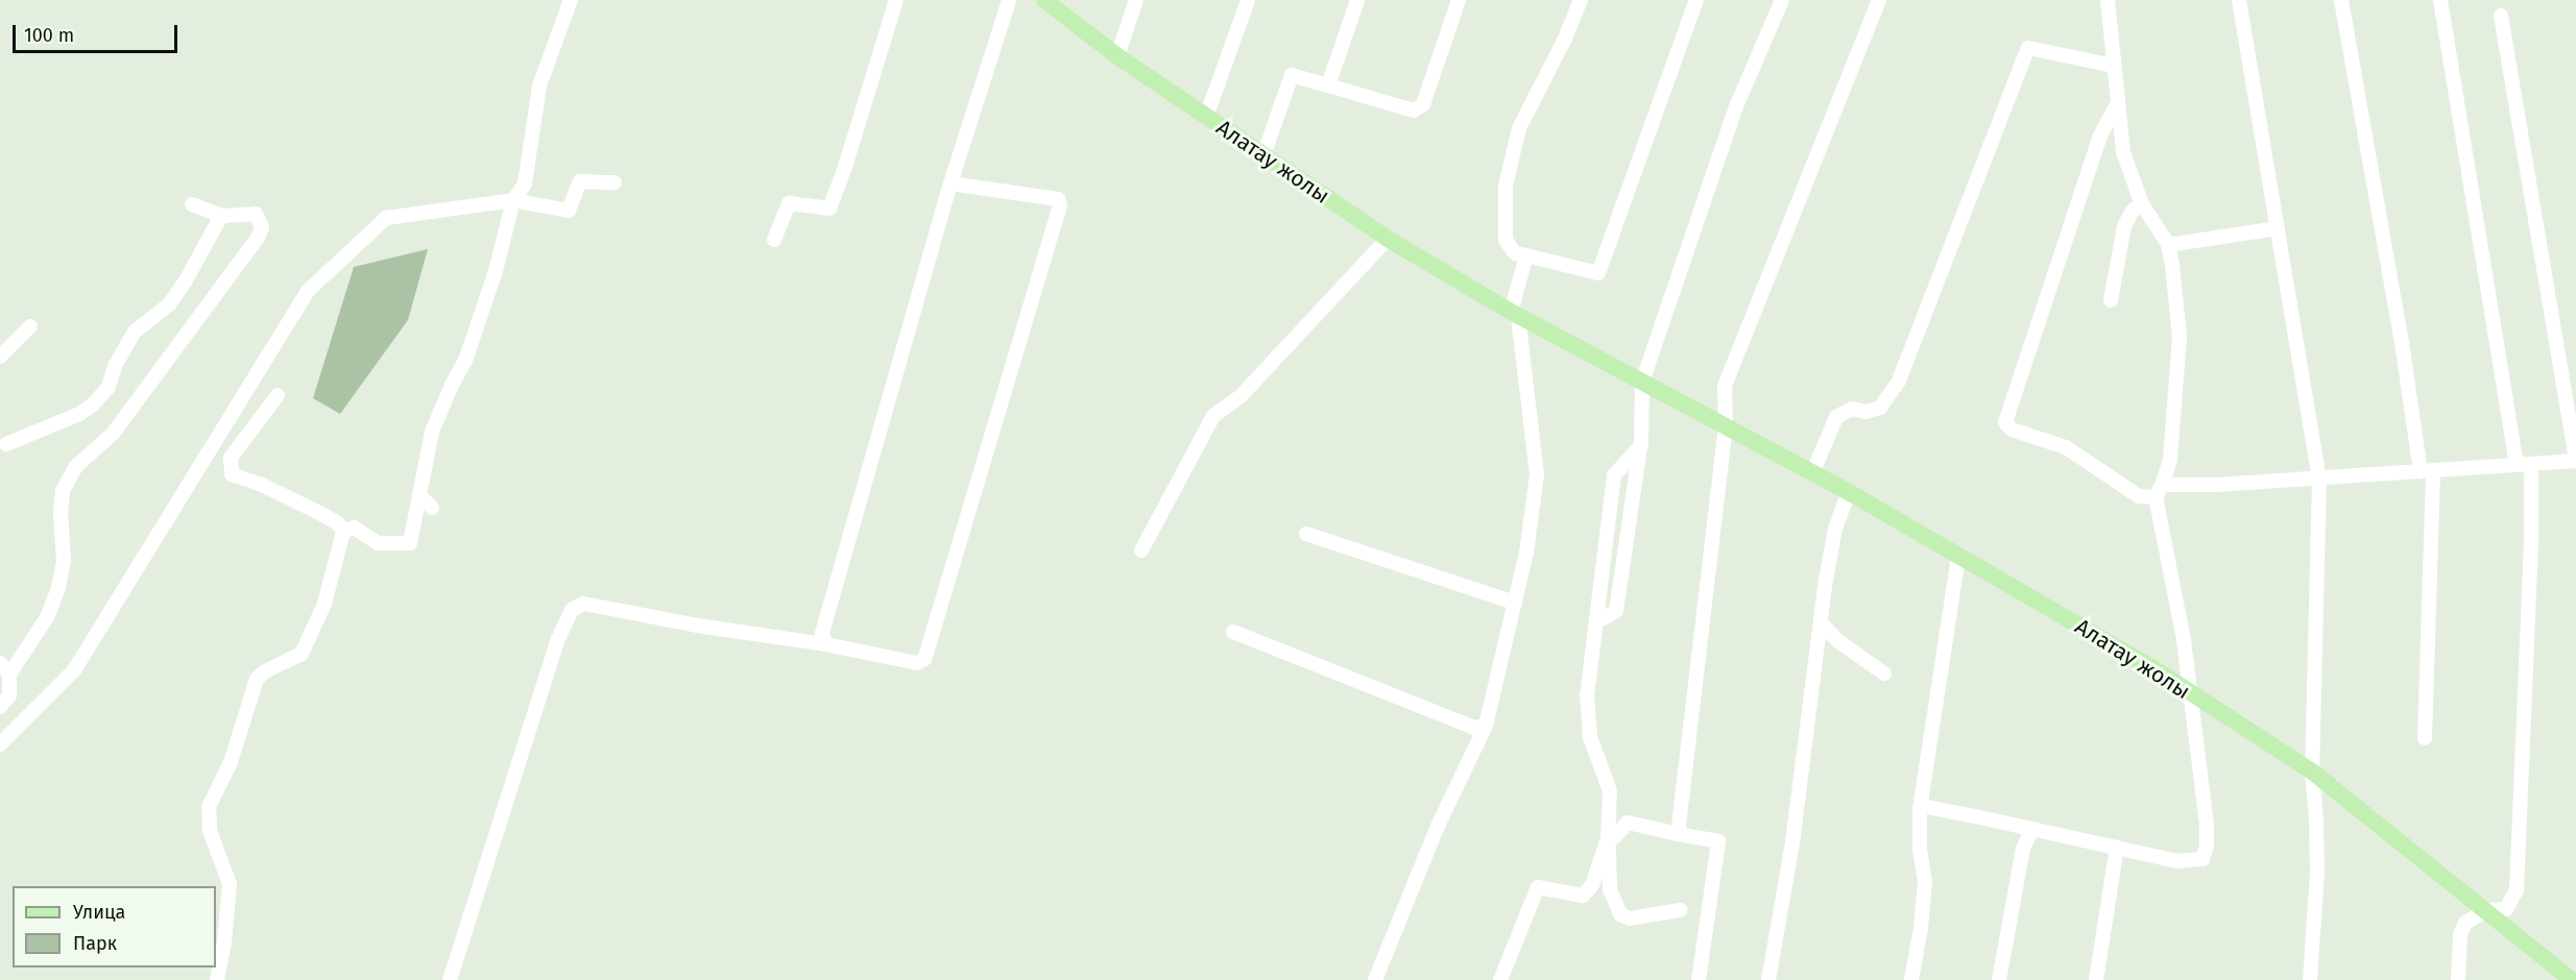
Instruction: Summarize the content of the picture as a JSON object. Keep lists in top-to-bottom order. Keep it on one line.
{"streets":{"main road":["Алатау жолы"]},"legend":["Улица","Парк"],"scale_bar":"100 m"}
